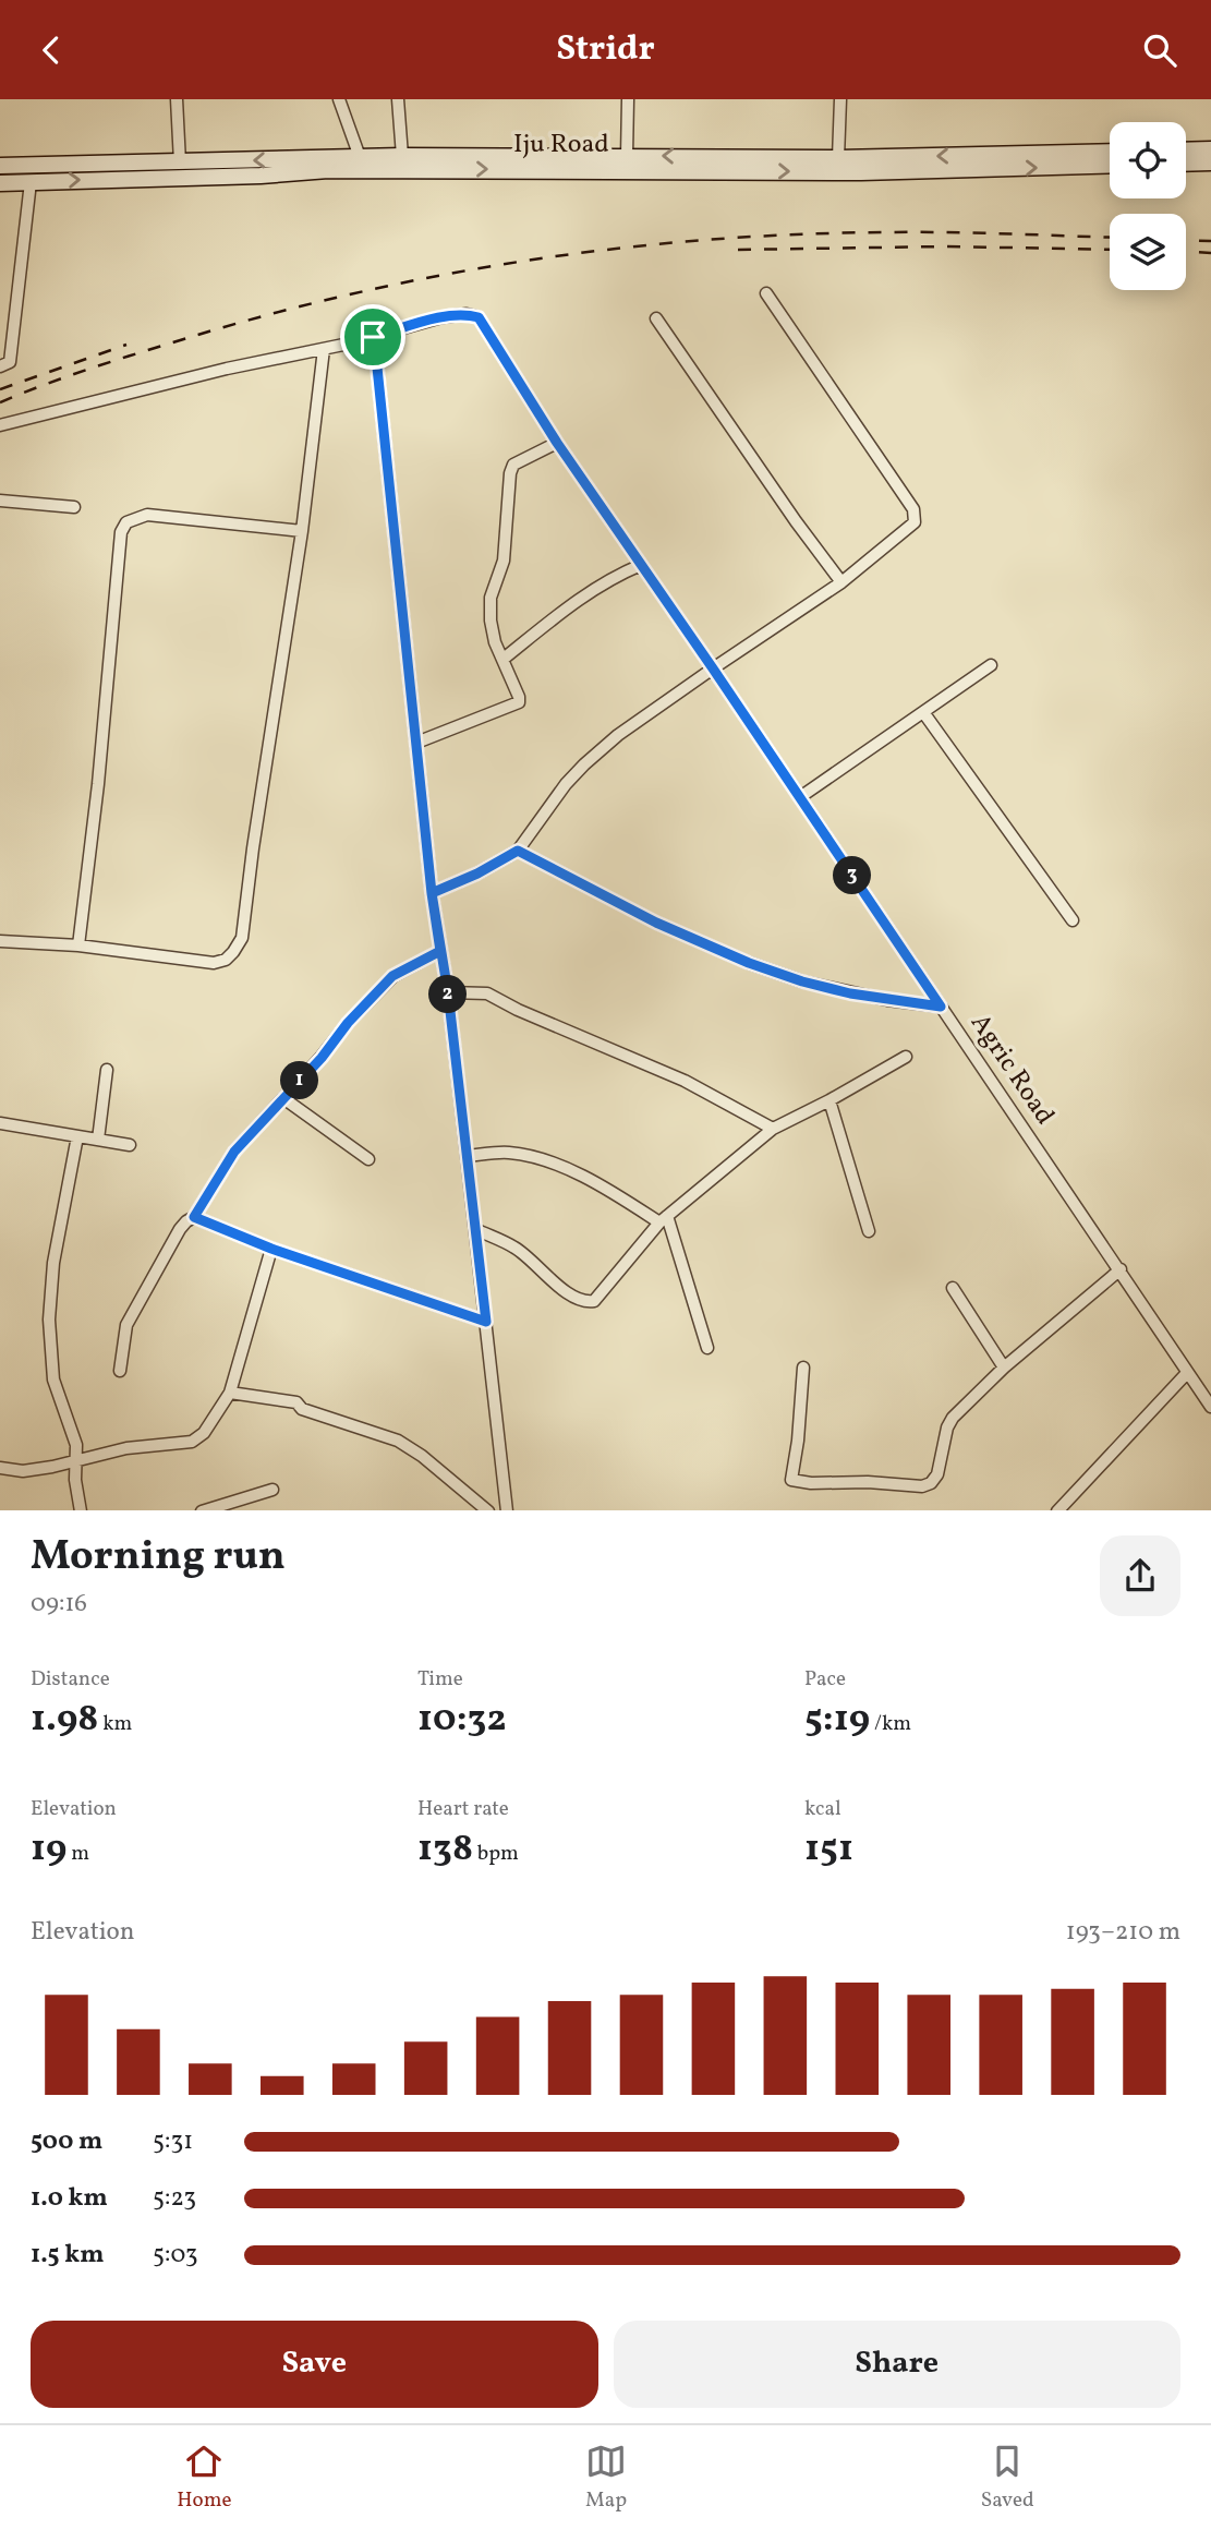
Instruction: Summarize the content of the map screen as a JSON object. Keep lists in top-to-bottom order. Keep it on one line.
{"streets":{"main road":["Iju Road"],"street":["Agric Road"]},"page":{"header":"Stridr","pins":["3","2","1"],"heading":["Morning run","09:16"],"stats":[["Distance","1.98 km"],["Time","10:32"],["Pace","5:19 /km"],["Elevation","19 m"],["Heart rate","138 bpm"],["kcal","151"]],"chart":["Elevation","193–210 m"],"list":[{"name":"500 m","note":"5:31"},{"name":"1.0 km","note":"5:23"},{"name":"1.5 km","note":"5:03"}],"buttons":["Save","Share"],"tabs":["Home","Map","Saved"]}}
